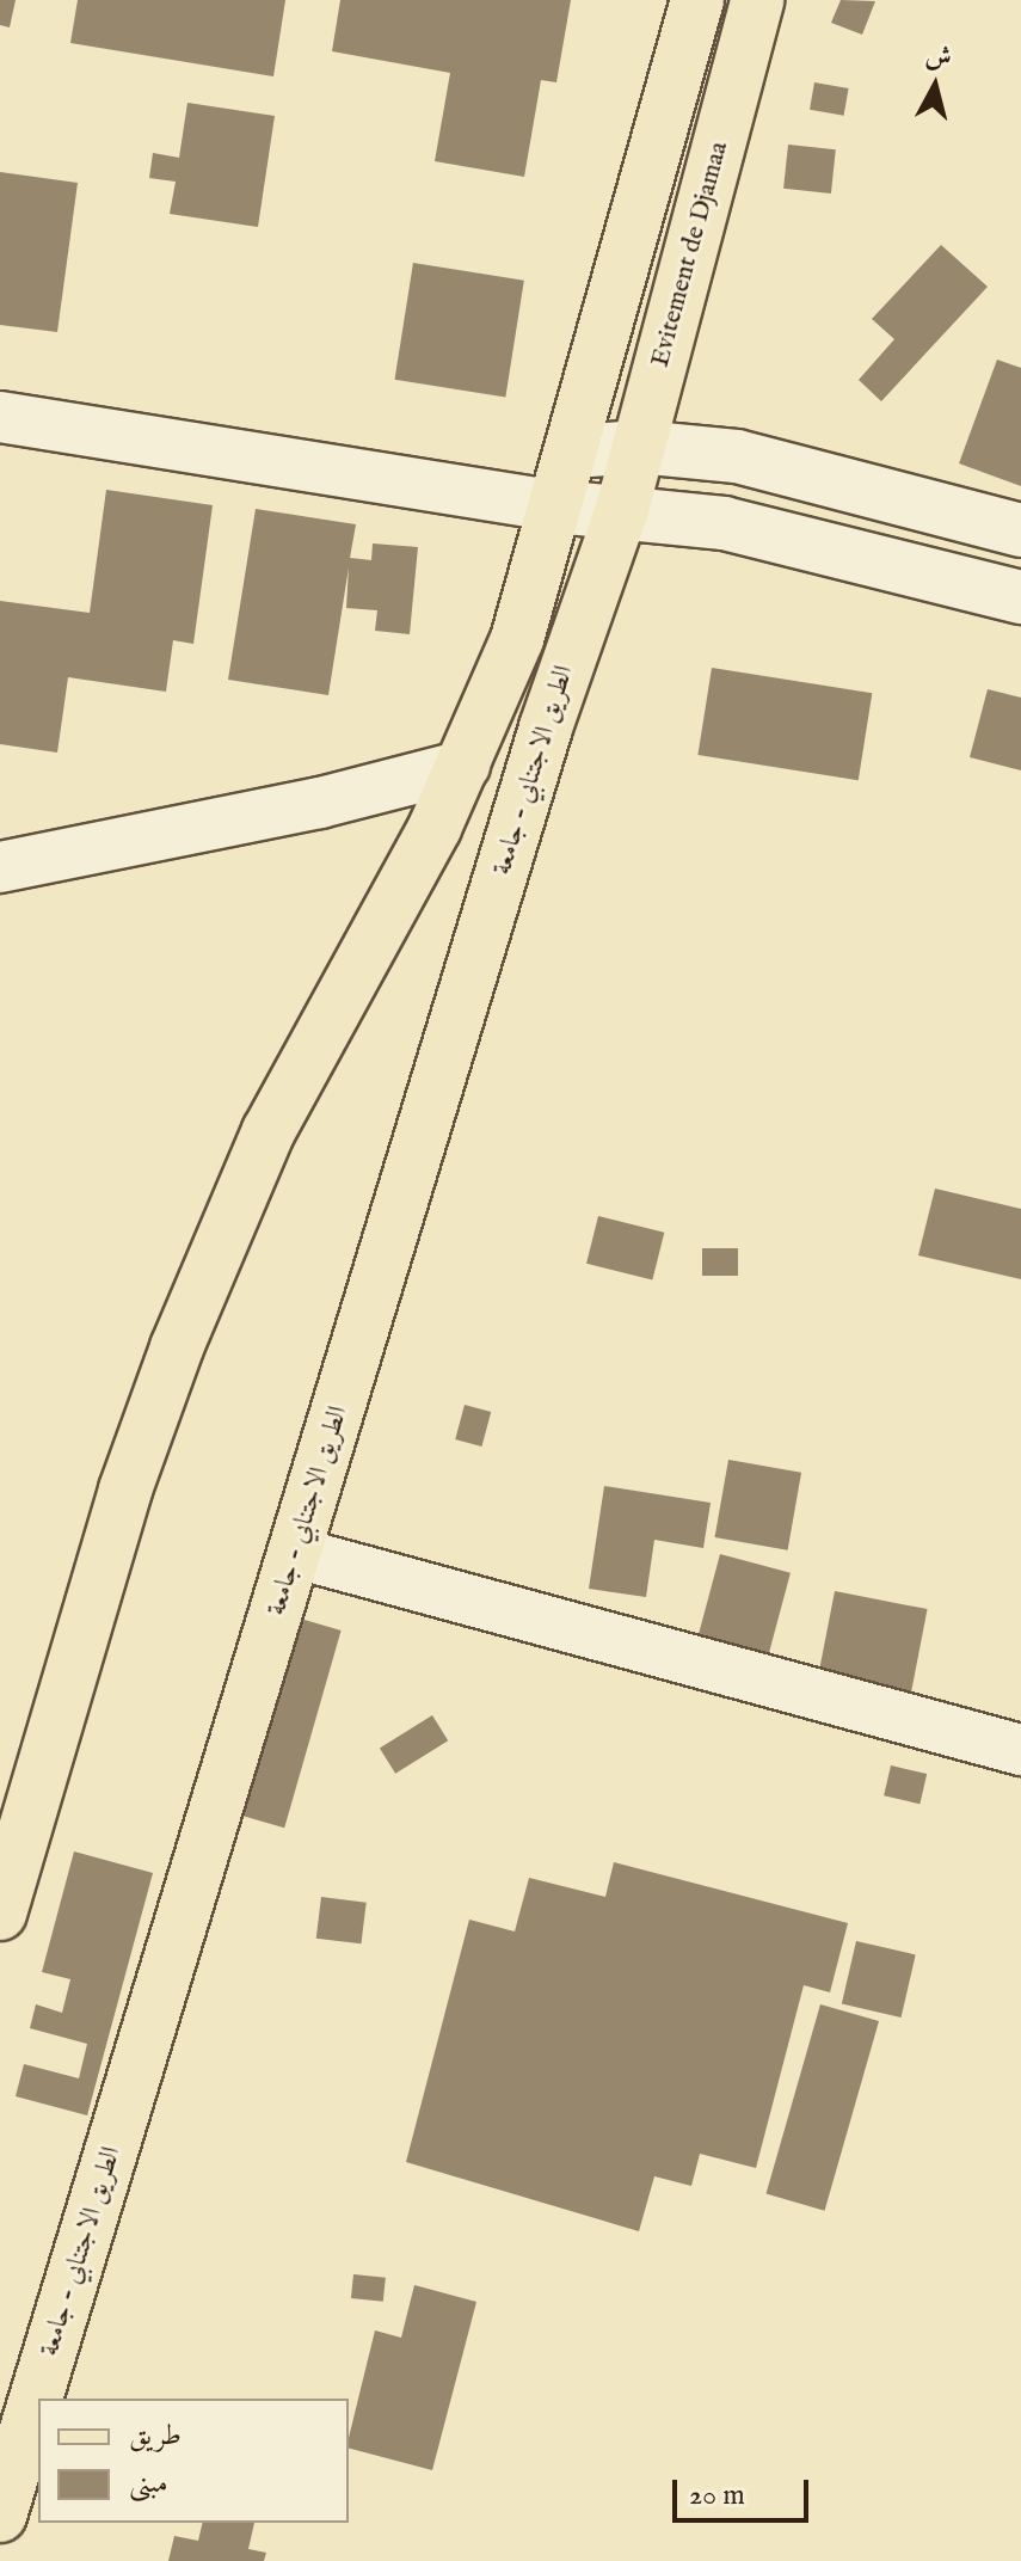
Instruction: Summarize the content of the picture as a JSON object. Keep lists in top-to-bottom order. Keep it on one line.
{"streets":{"main road":["Evitement de Djamaa","الطريق الاجتنابي - جامعة"]},"crossings":[["Evitement de Djamaa","الطريق الاجتنابي - جامعة"]],"legend":["طريق","مبنى"],"scale_bar":"20 m","north":"top"}
